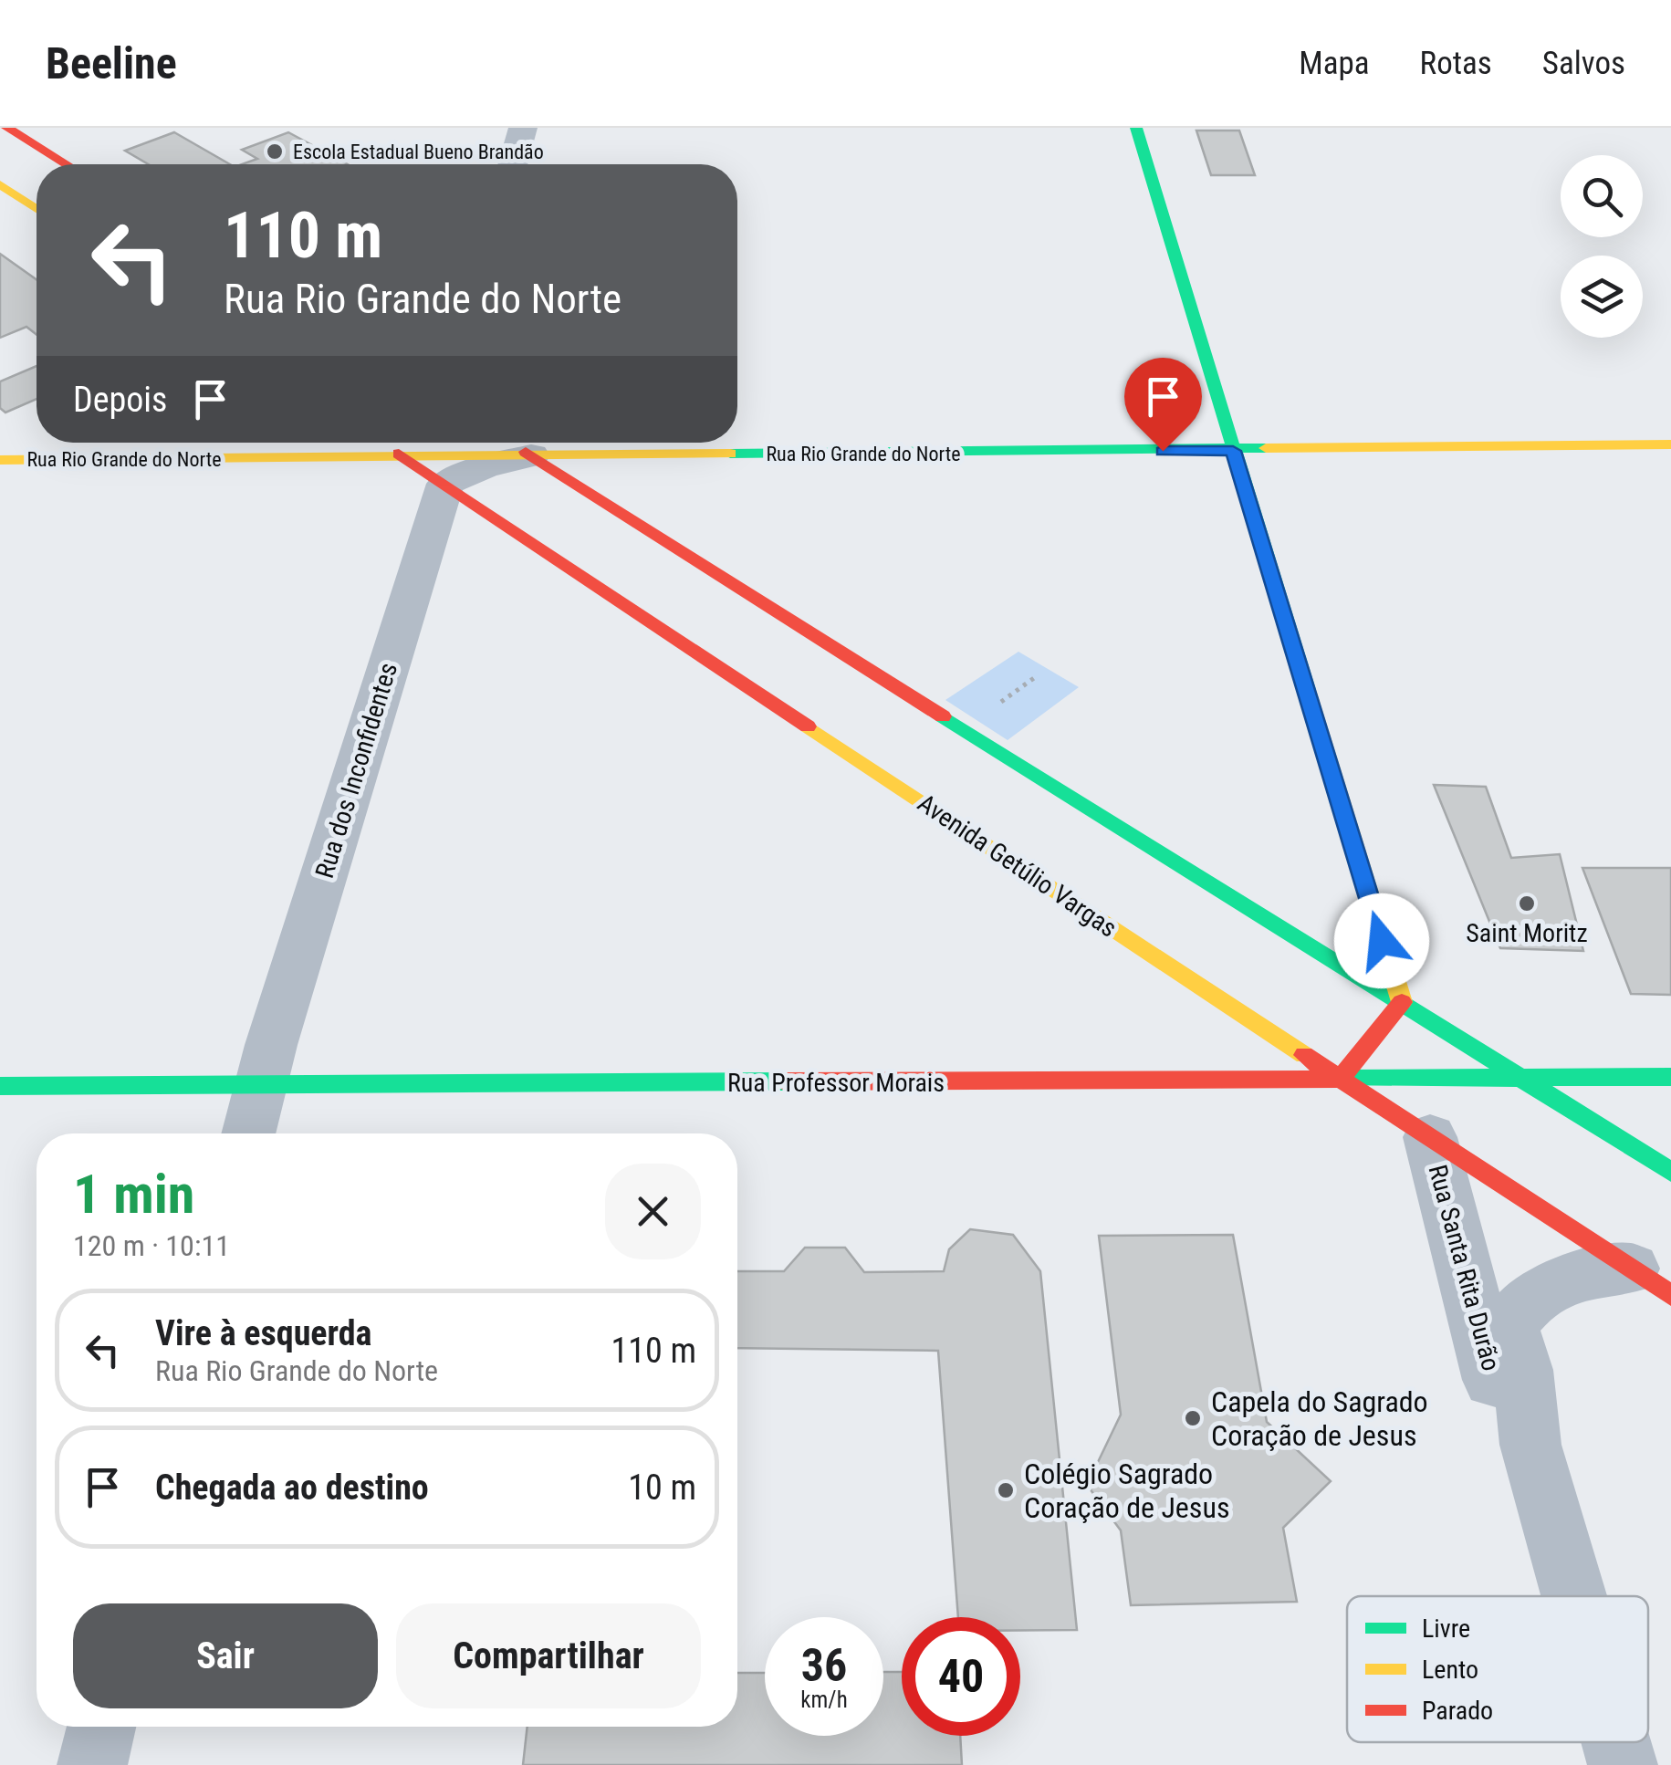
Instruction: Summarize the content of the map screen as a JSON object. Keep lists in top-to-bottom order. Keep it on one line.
{"streets":{"street":["Rua Rio Grande do Norte","Rua dos Inconfidentes","Avenida Getúlio Vargas","Rua Professor Morais","Rua Santa Rita Durão"]},"crossings":[["Rua Rio Grande do Norte","Avenida Getúlio Vargas"],["Rua dos Inconfidentes","Avenida Getúlio Vargas"],["Rua dos Inconfidentes","Rua Professor Morais"],["Avenida Getúlio Vargas","Rua Professor Morais"],["Avenida Getúlio Vargas","Rua Santa Rita Durão"]],"places":["Escola Estadual Bueno Brandão","Saint Moritz","Capela do Sagrado Coração de Jesus","Colégio Sagrado Coração de Jesus"],"legend":["Livre","Lento","Parado"],"page":{"header":"Beeline","nav":["Mapa","Rotas","Salvos"],"turn":["110 m","Rua Rio Grande do Norte"],"then":"Depois","heading":["1 min","120 m · 10:11"],"list":[{"name":"Vire à esquerda","note":"Rua Rio Grande do Norte","value":"110 m"},{"name":"Chegada ao destino","value":"10 m"}],"buttons":["Sair","Compartilhar"],"speed":"36 km/h","limit":"40"}}
